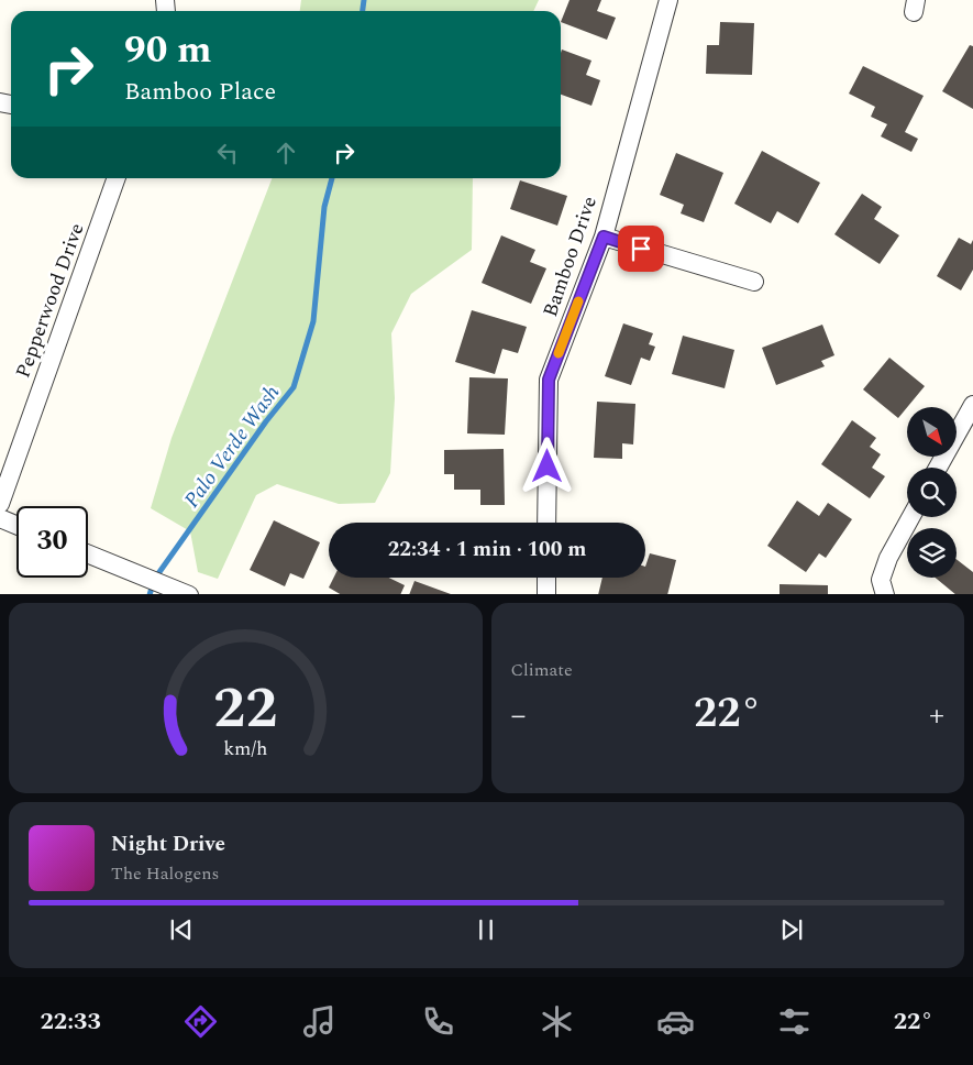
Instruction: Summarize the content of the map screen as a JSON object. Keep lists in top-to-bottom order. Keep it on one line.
{"streets":{"street":["Bamboo Drive","Pepperwood Drive"]},"water":["Palo Verde Wash"],"north":"bottom right","page":{"turn":["90 m","Bamboo Place"],"limit":"30","trip":"22:34 · 1 min · 100 m","tile":"Climate","heat":["−","22°","+"],"song":["Night Drive","The Halogens"],"tabs":["22:33","22°"],"gauge":["22","km/h"]}}
